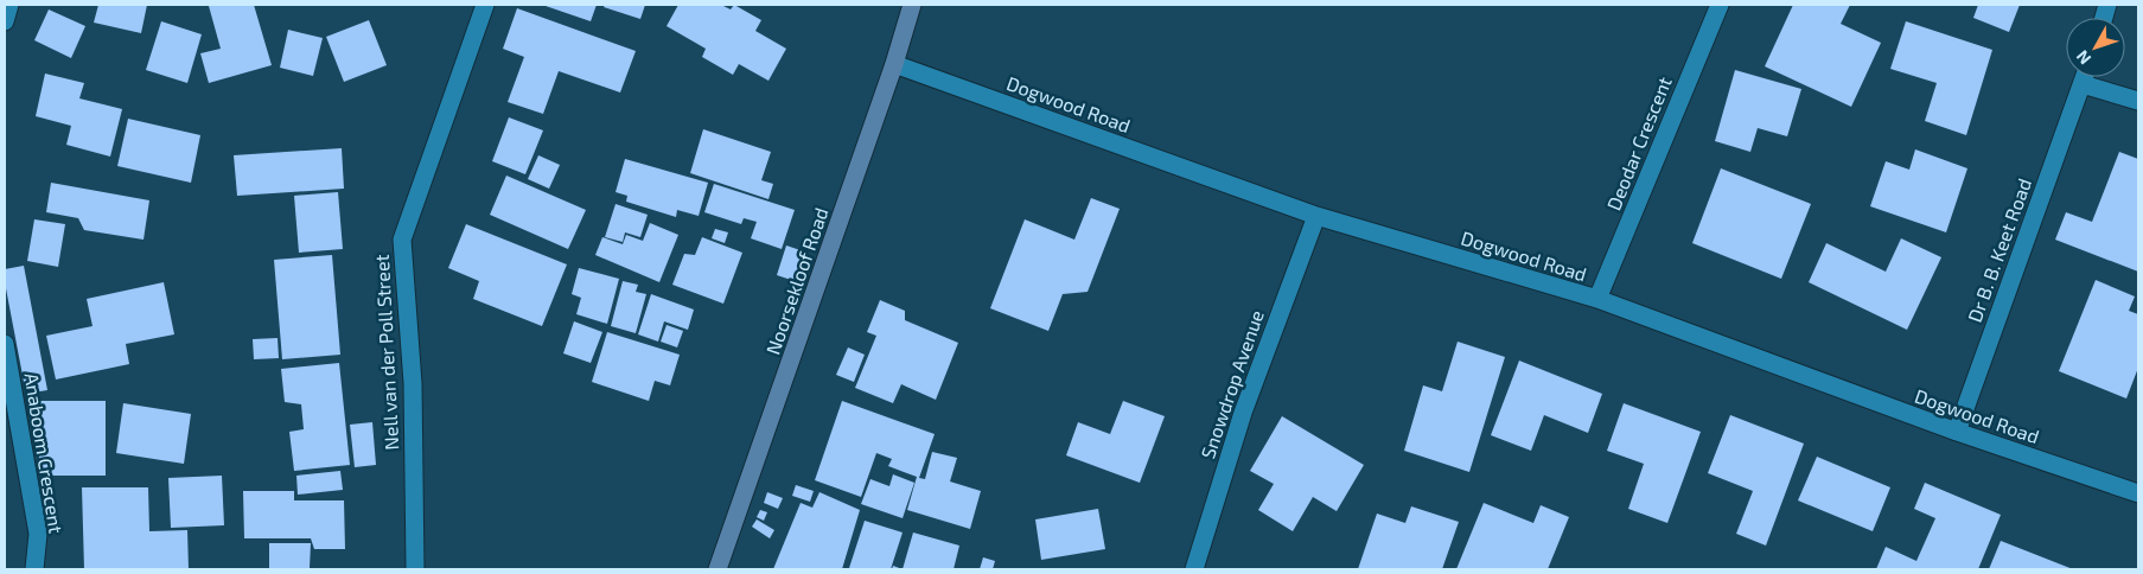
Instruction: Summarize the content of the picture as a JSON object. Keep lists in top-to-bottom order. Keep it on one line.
{"streets":{"street":["Dogwood Road","Deodar Crescent","Dr B. B. Keet Road","Noorsekloof Road","Nell van der Poll Street","Snowdrop Avenue","Anaboom Crescent"]},"crossings":[["Dogwood Road","Deodar Crescent"],["Dogwood Road","Dr B. B. Keet Road"],["Dogwood Road","Noorsekloof Road"],["Dogwood Road","Snowdrop Avenue"]],"north":"bottom left"}
